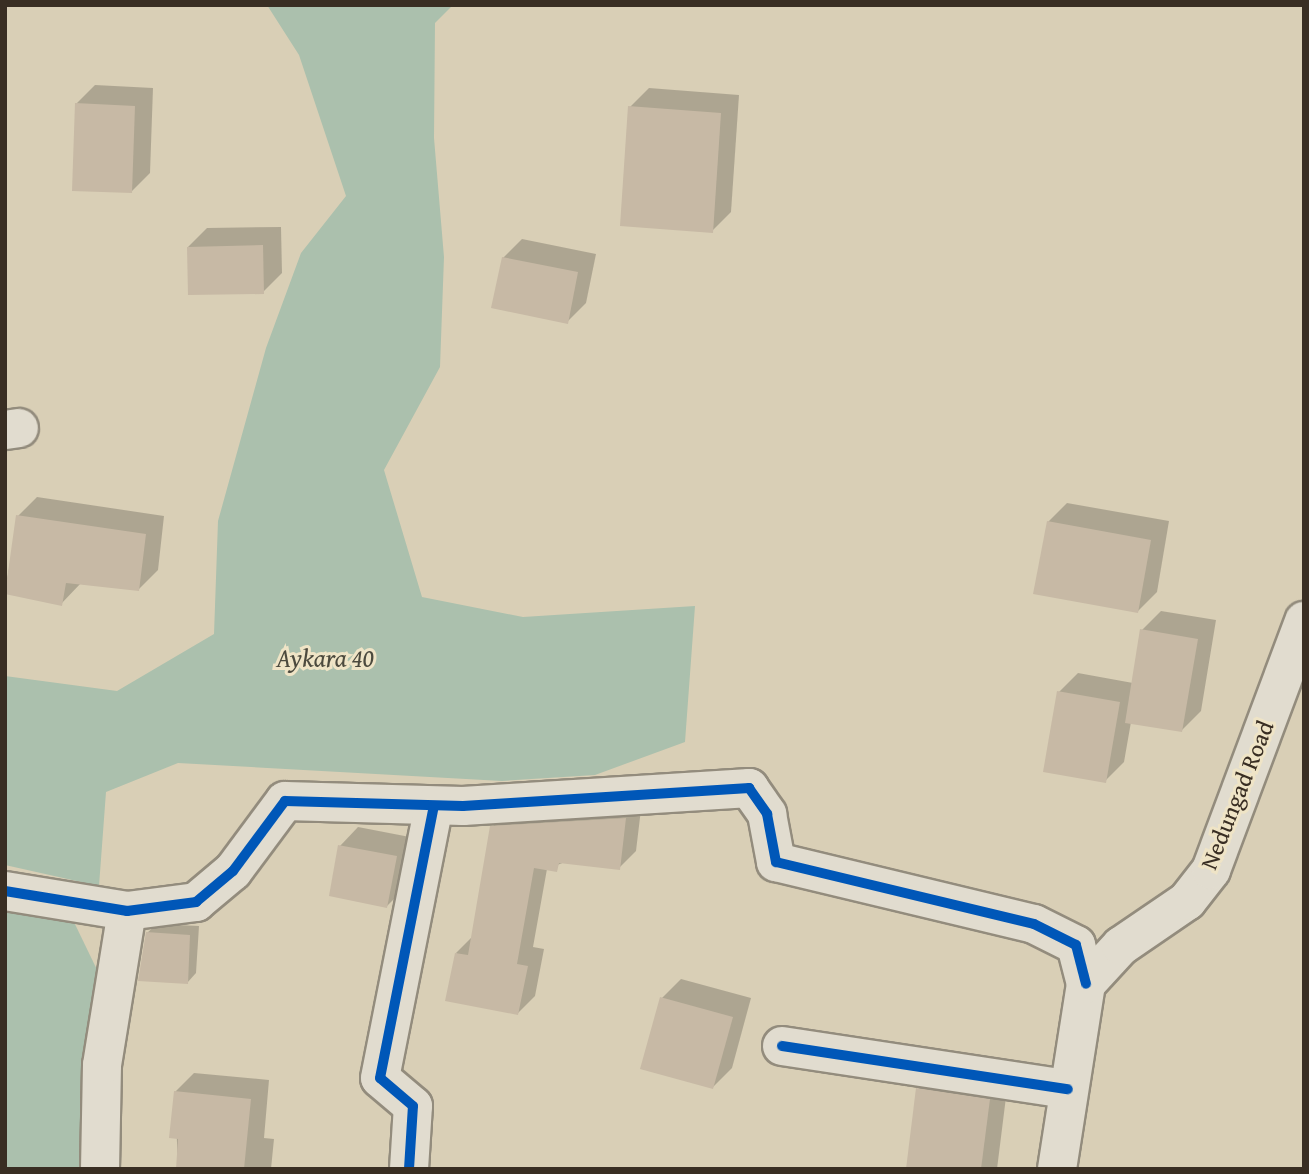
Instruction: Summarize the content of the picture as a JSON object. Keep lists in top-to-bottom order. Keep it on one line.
{"streets":{"street":["Nedungad Road"]},"water":["Aykara 40"]}
